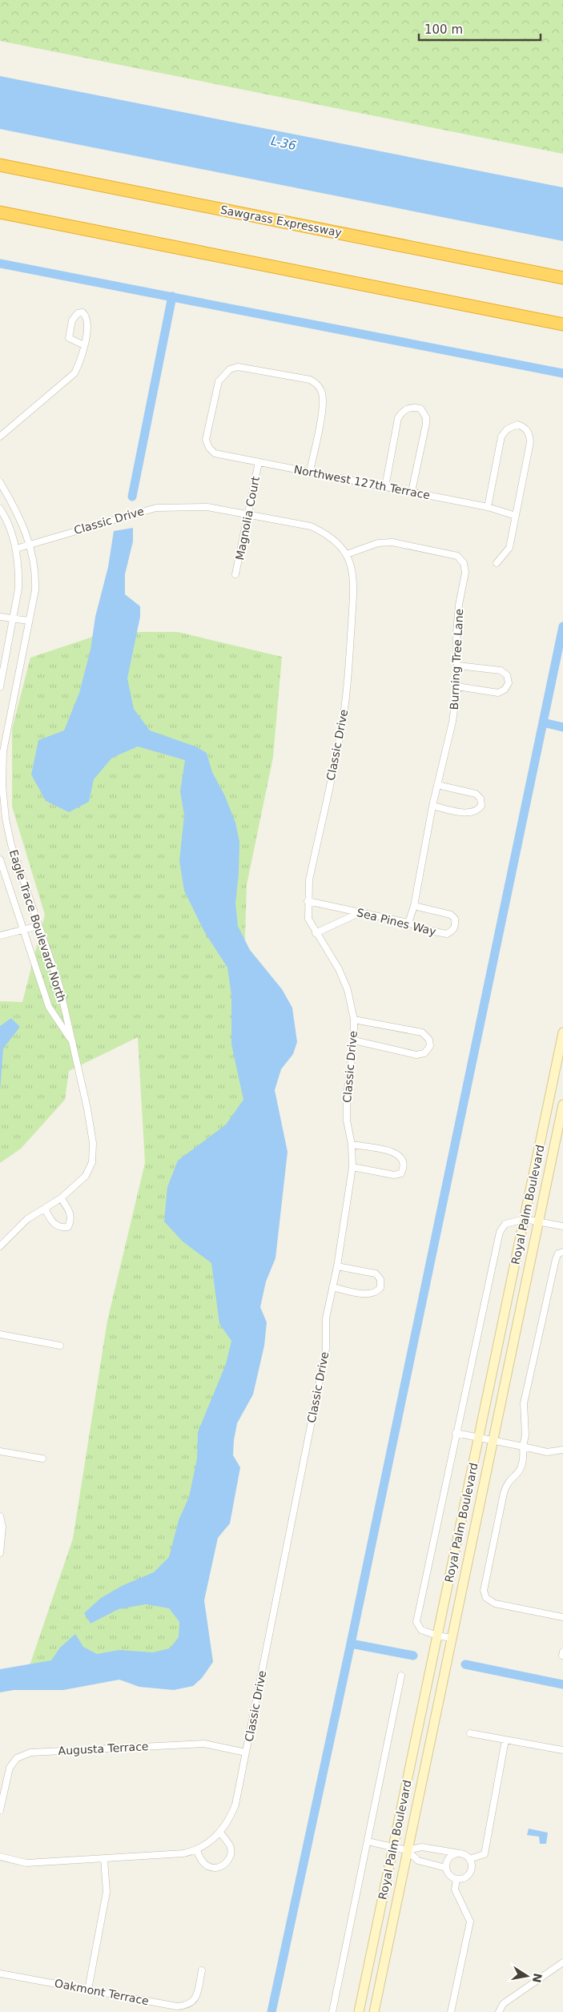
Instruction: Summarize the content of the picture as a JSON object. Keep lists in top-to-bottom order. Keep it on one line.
{"streets":{"highway":["Sawgrass Expressway"],"street":["Northwest 127th Terrace","Magnolia Court","Classic Drive","Burning Tree Lane","Sea Pines Way","Eagle Trace Boulevard North","Royal Palm Boulevard","Augusta Terrace","Oakmont Terrace"]},"crossings":[["Northwest 127th Terrace","Magnolia Court"],["Magnolia Court","Classic Drive"],["Classic Drive","Burning Tree Lane"],["Classic Drive","Sea Pines Way"],["Classic Drive","Eagle Trace Boulevard North"],["Classic Drive","Augusta Terrace"],["Burning Tree Lane","Sea Pines Way"]],"water":["L-36"],"scale_bar":"100 m","north":"right"}
